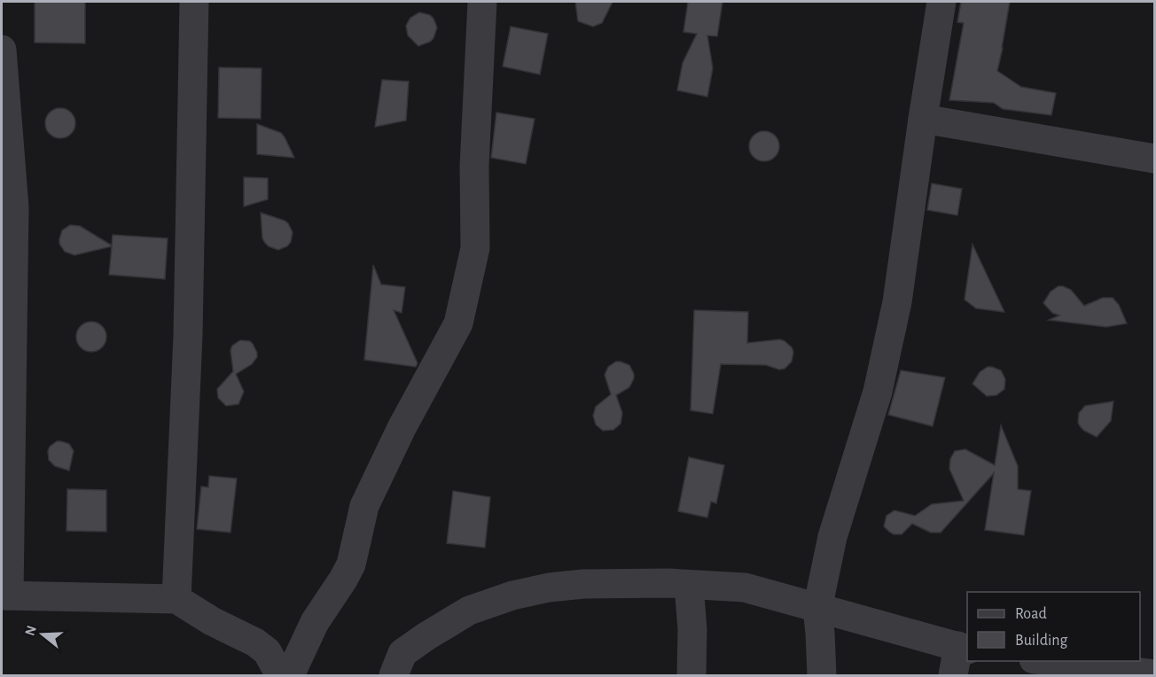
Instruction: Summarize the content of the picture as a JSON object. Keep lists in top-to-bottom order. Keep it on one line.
{"legend":["Road","Building"],"north":"left"}
